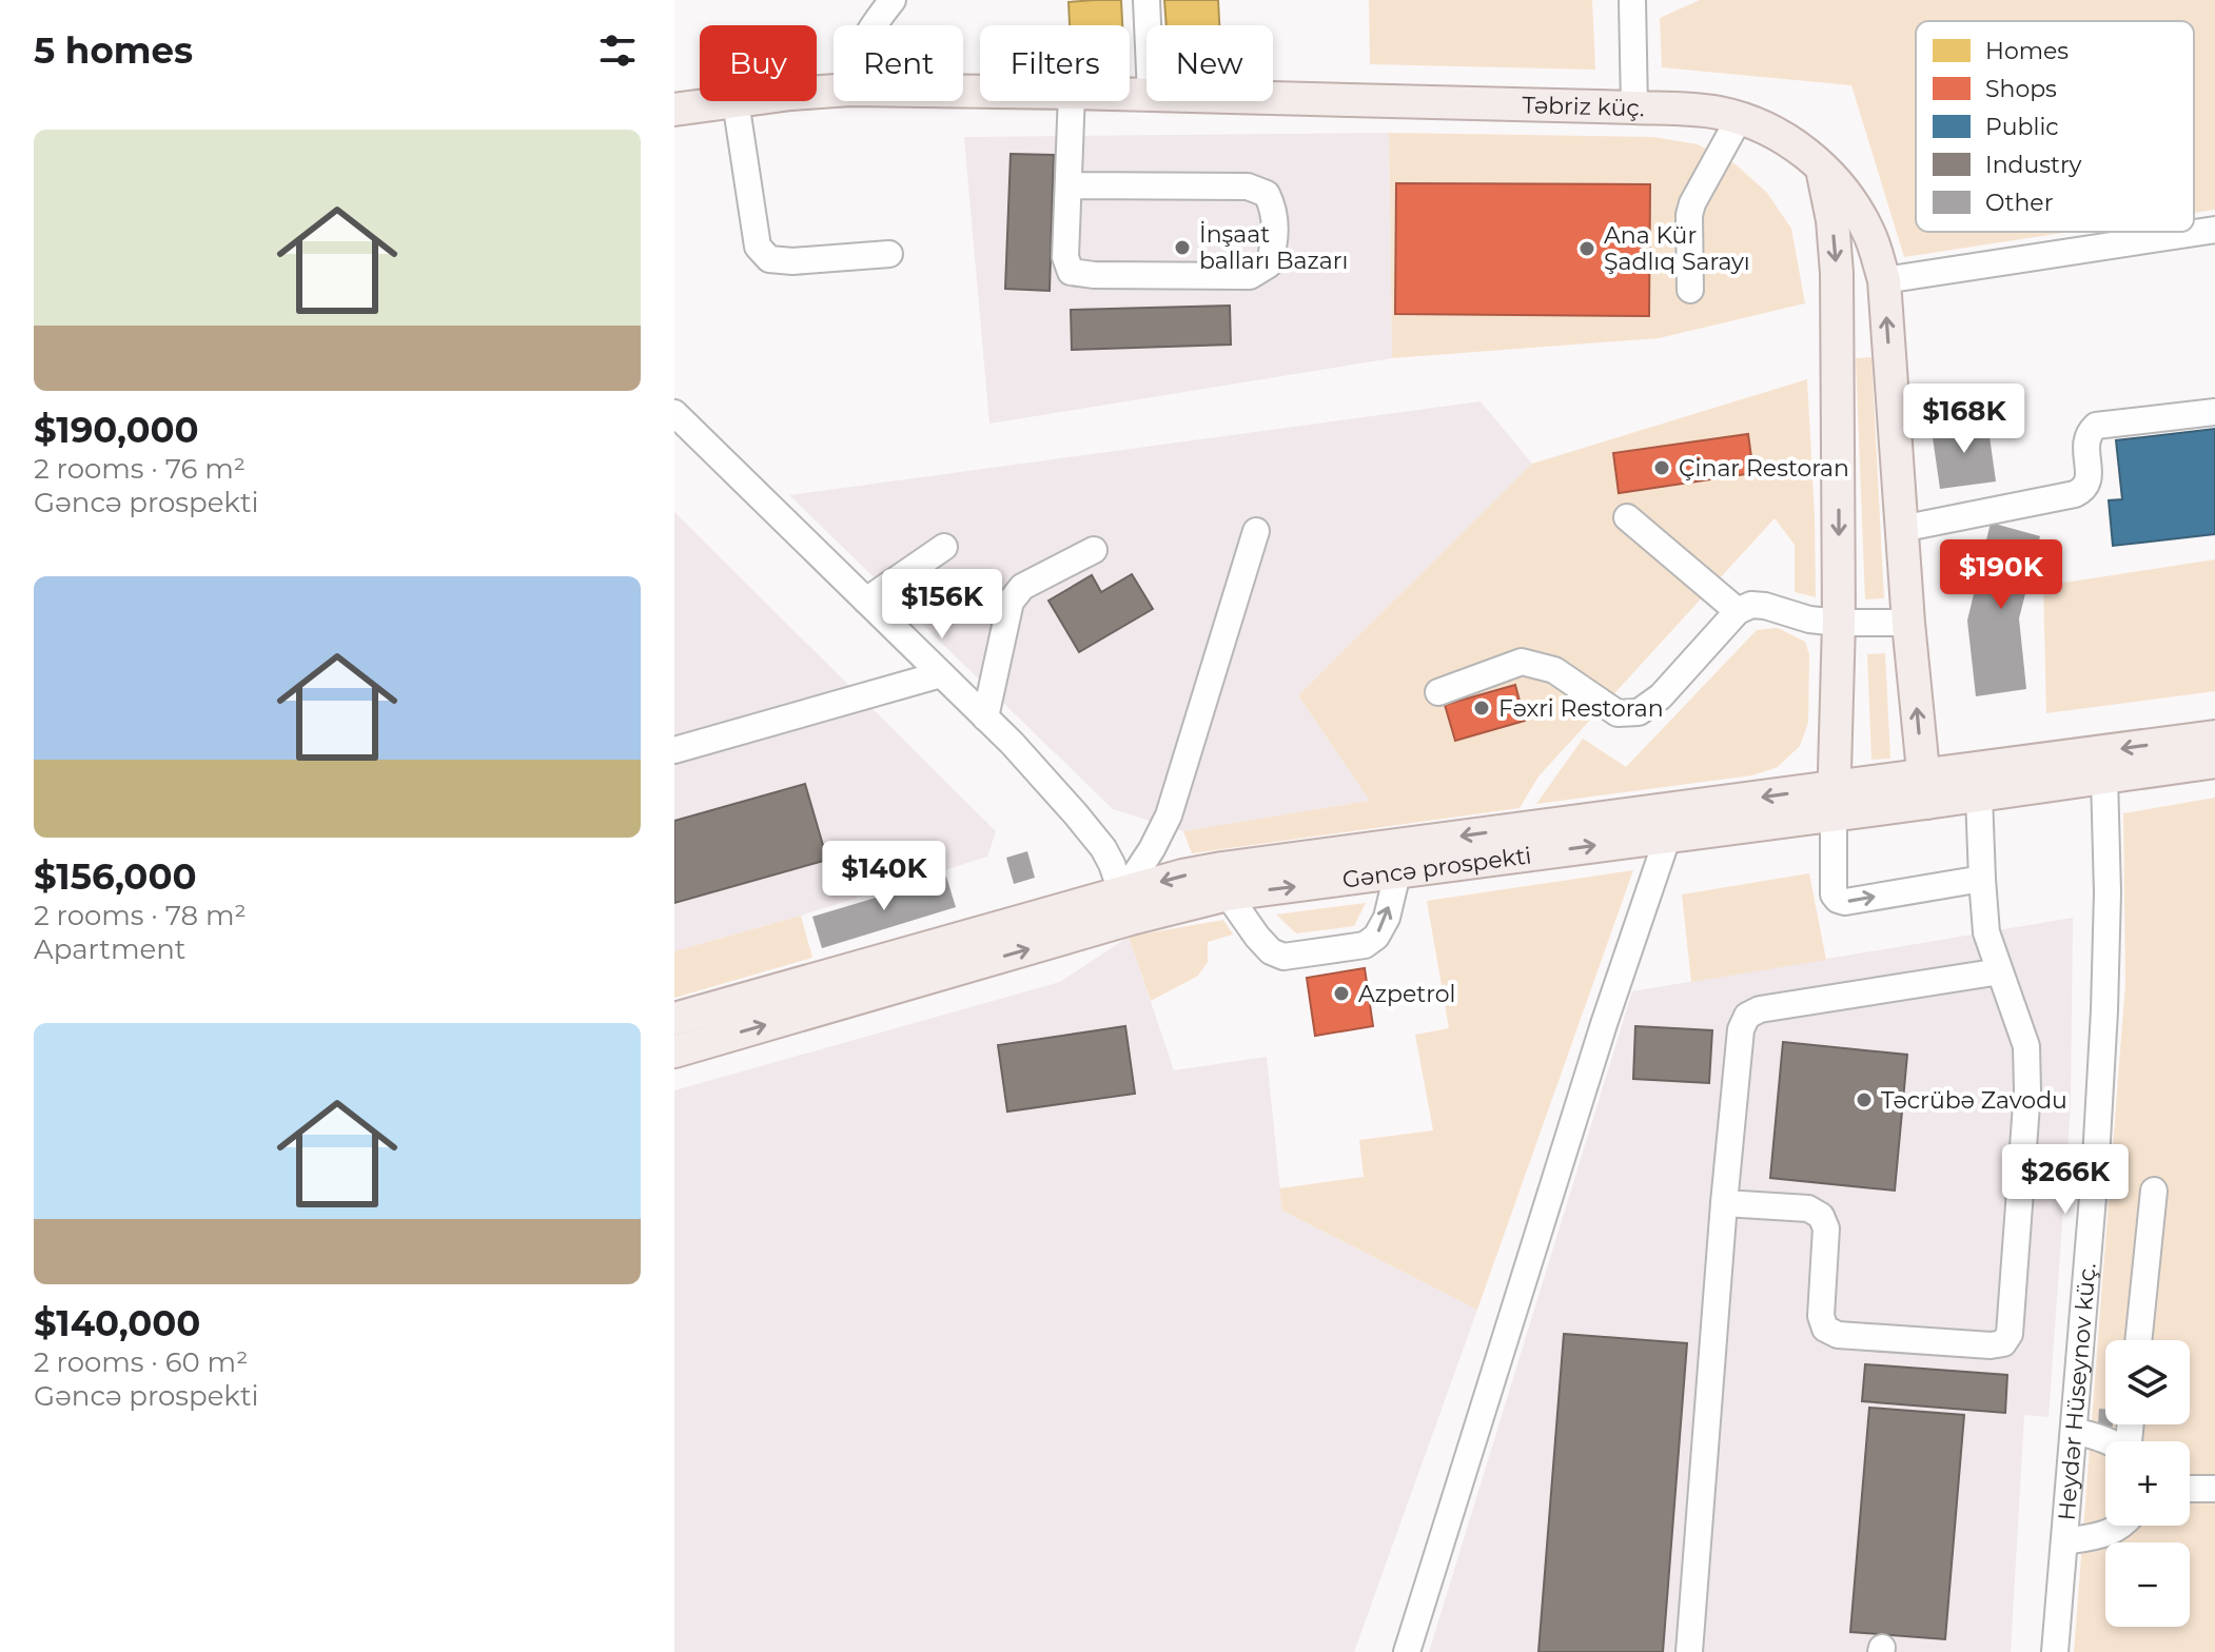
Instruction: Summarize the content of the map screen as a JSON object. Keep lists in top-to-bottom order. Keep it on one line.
{"streets":{"main road":["Təbriz küç.","Gəncə prospekti"],"street":["Heydər Hüseynov küç."]},"crossings":[["Təbriz küç.","Gəncə prospekti"],["Gəncə prospekti","Heydər Hüseynov küç."]],"places":["İnşaat balları Bazarı","Ana Kür Şadlıq Sarayı","Çinar Restoran","Fəxri Restoran","Azpetrol","Təcrübə Zavodu"],"legend":["Homes","Shops","Public","Industry","Other"],"page":{"heading":"5 homes","chip":["Buy","Rent","Filters","New"],"list":[{"name":"$190,000","note":"2 rooms · 76 m² · Gəncə prospekti"},{"name":"$156,000","note":"2 rooms · 78 m² · Apartment"},{"name":"$140,000","note":"2 rooms · 60 m² · Gəncə prospekti"}],"price":["$168K","$190K","$156K","$140K","$266K"],"map_buttons":["+","−"]}}
